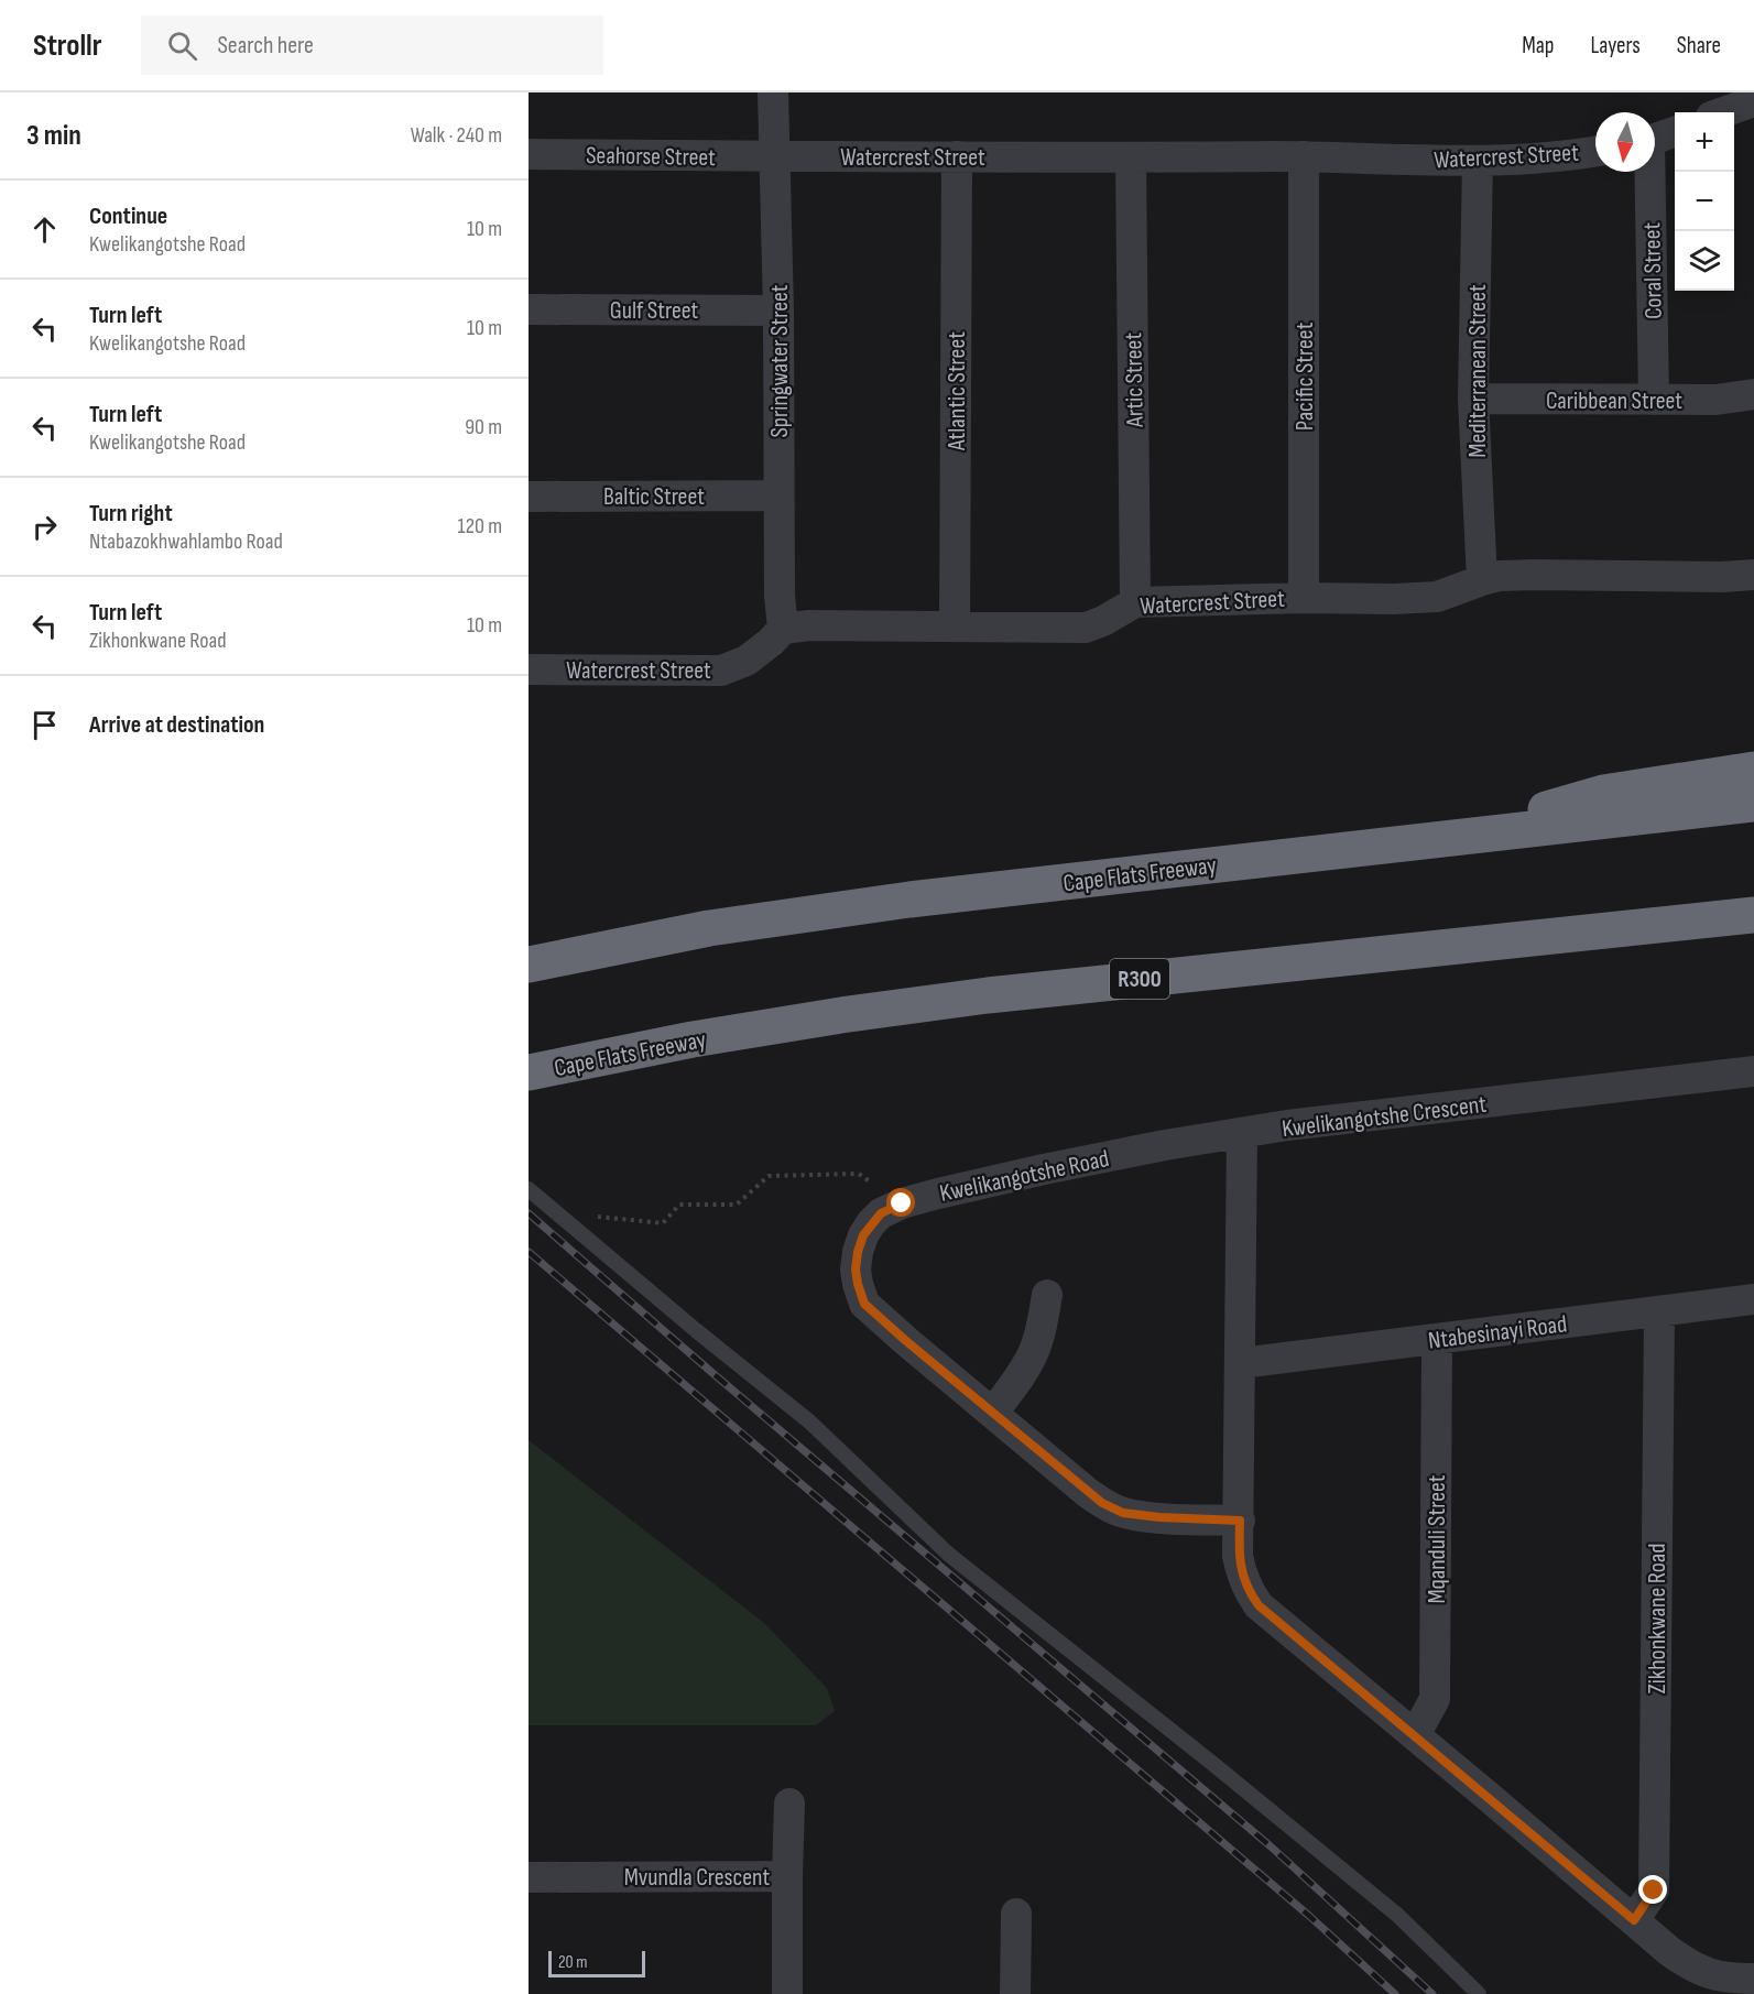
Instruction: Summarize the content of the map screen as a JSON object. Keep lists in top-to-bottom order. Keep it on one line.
{"streets":{"highway":["Cape Flats Freeway","R300"],"street":["Seahorse Street","Watercrest Street","Coral Street","Gulf Street","Springwater Street","Mediterranean Street","Pacific Street","Artic Street","Atlantic Street","Caribbean Street","Baltic Street","Kwelikangotshe Crescent","Kwelikangotshe Road","Ntabesinayi Road","Mqanduli Street","Zikhonkwane Road","Mvundla Crescent"]},"crossings":[["Seahorse Street","Watercrest Street"],["Seahorse Street","Springwater Street"],["Watercrest Street","Springwater Street"],["Watercrest Street","Mediterranean Street"],["Watercrest Street","Pacific Street"],["Watercrest Street","Artic Street"],["Watercrest Street","Atlantic Street"],["Coral Street","Caribbean Street"],["Gulf Street","Springwater Street"],["Springwater Street","Baltic Street"],["Mediterranean Street","Caribbean Street"],["Kwelikangotshe Crescent","Kwelikangotshe Road"],["Ntabesinayi Road","Mqanduli Street"],["Ntabesinayi Road","Zikhonkwane Road"]],"scale_bar":"20 m","north":"bottom","page":{"header":"Strollr","search":"Search here","nav":["Map","Layers","Share"],"heading":["3 min","Walk · 240 m"],"map_buttons":["+","−"],"list":[["Continue","Kwelikangotshe Road","10 m"],["Turn left","Kwelikangotshe Road","10 m"],["Turn left","Kwelikangotshe Road","90 m"],["Turn right","Ntabazokhwahlambo Road","120 m"],["Turn left","Zikhonkwane Road","10 m"],"Arrive at destination"],"scale":"20 m"}}
